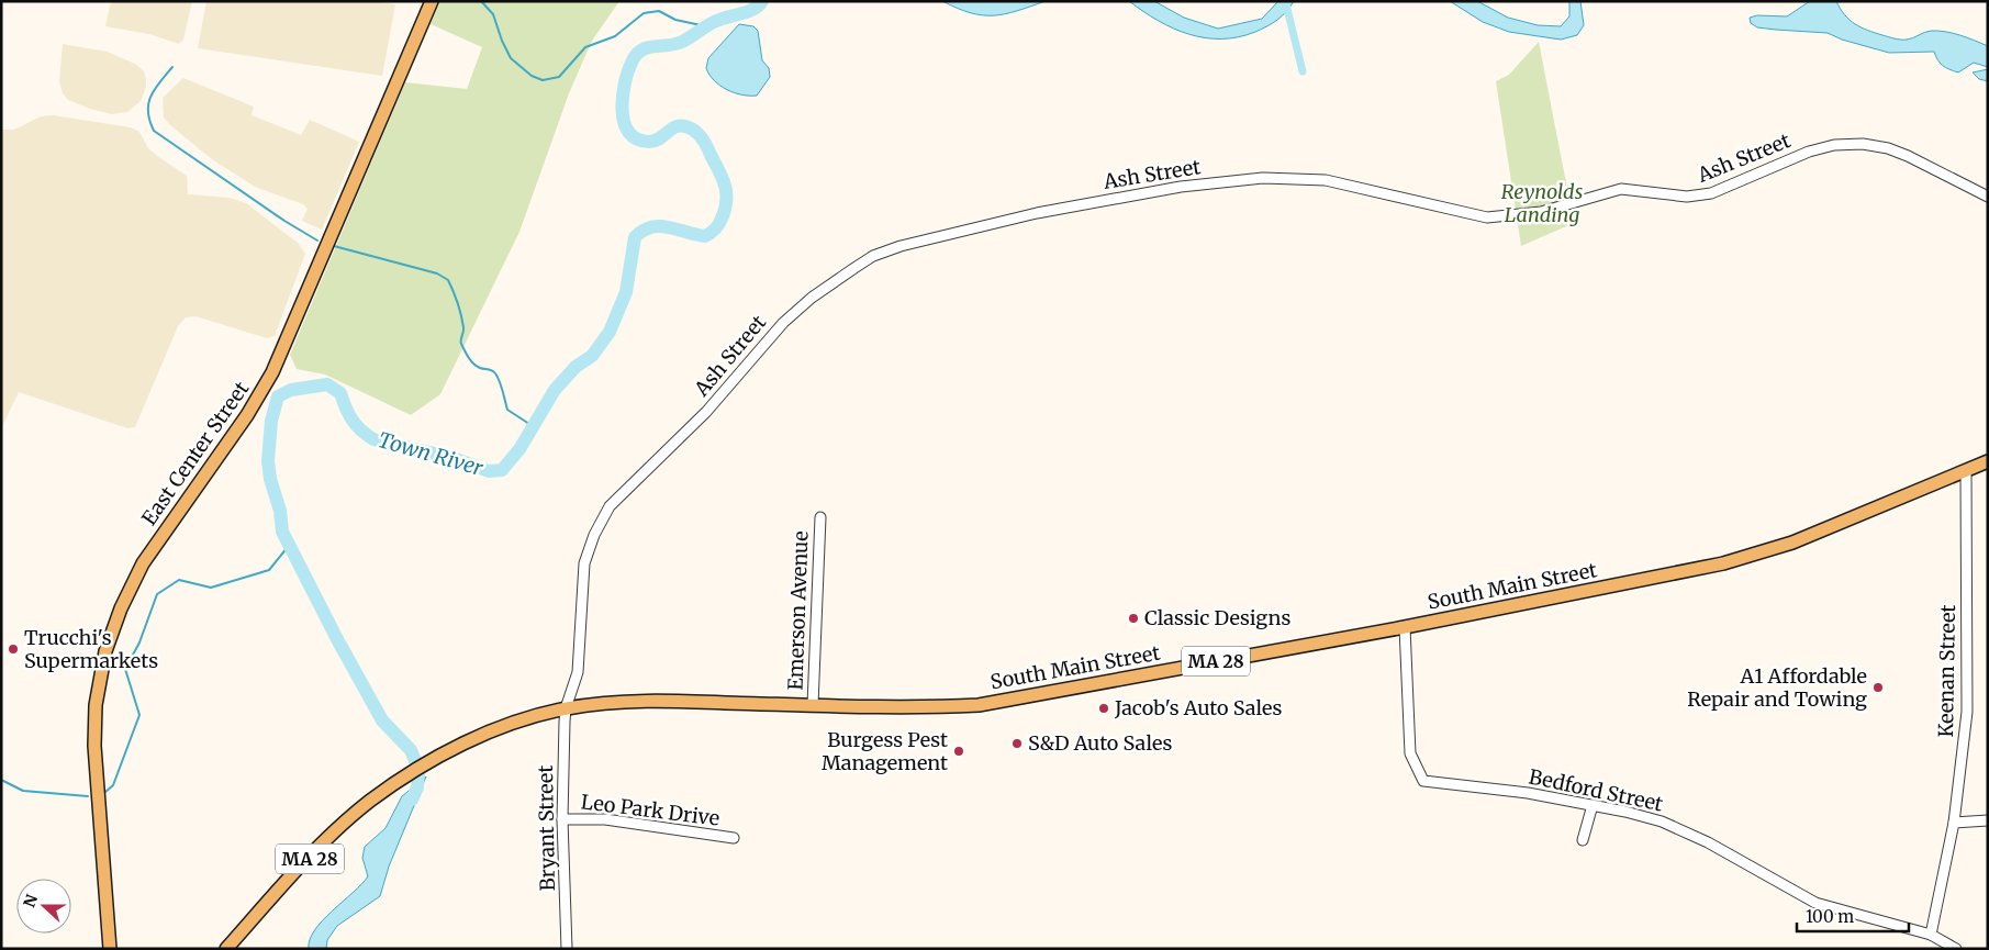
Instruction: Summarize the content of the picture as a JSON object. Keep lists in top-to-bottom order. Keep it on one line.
{"streets":{"main road":["East Center Street","South Main Street","MA 28"],"street":["Ash Street","Emerson Avenue","Keenan Street","Bedford Street","Leo Park Drive","Bryant Street"]},"crossings":[["Ash Street","South Main Street"],["Ash Street","Bryant Street"],["South Main Street","Emerson Avenue"],["South Main Street","Keenan Street"],["South Main Street","Bedford Street"],["South Main Street","Bryant Street"],["Keenan Street","Bedford Street"],["Leo Park Drive","Bryant Street"]],"water":["Town River"],"parks":["Reynolds Landing"],"places":["Classic Designs","Trucchi's Supermarkets","A1 Affordable Repair and Towing","Jacob's Auto Sales","S&D Auto Sales","Burgess Pest Management"],"scale_bar":"100 m","north":"left"}
